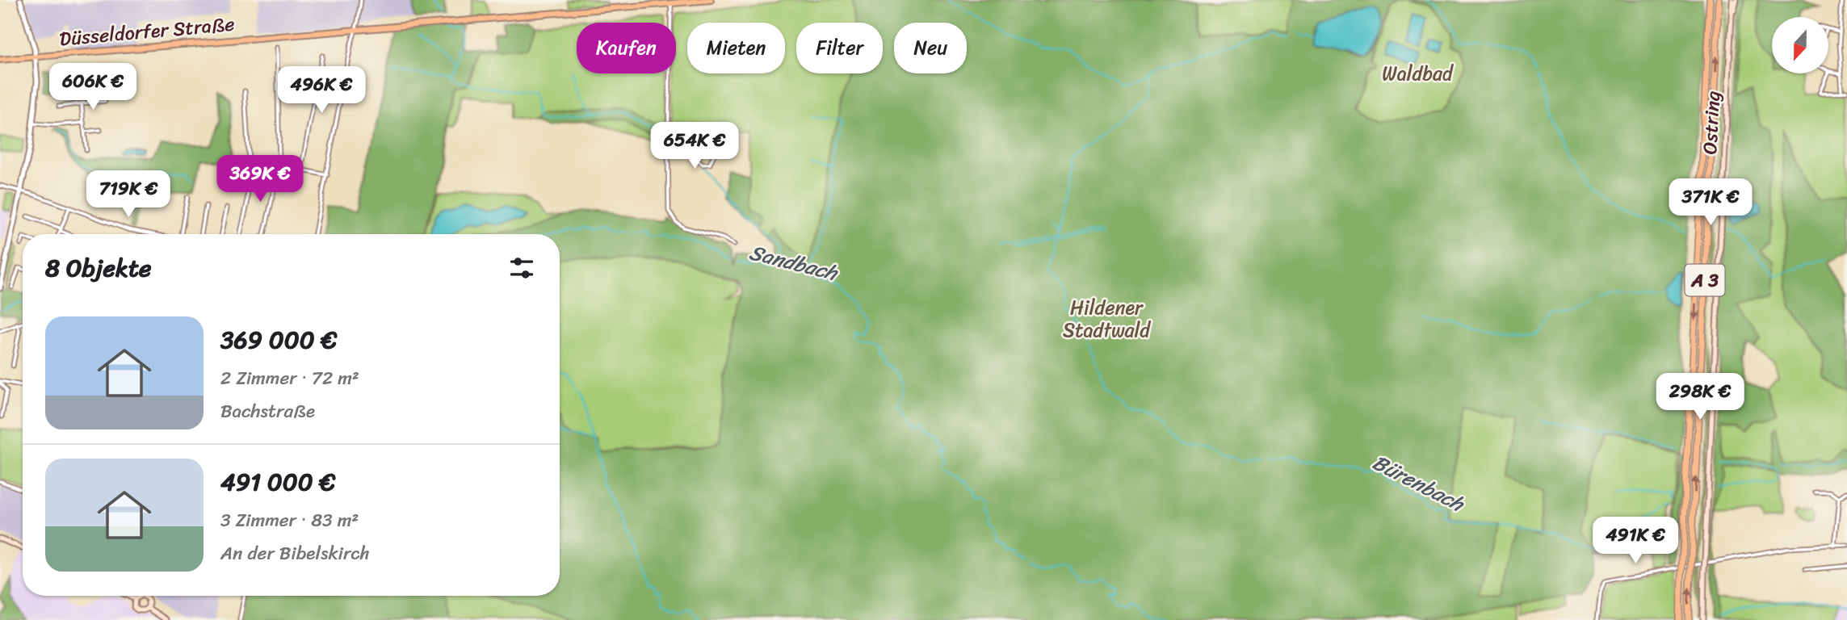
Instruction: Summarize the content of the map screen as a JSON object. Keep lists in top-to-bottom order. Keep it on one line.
{"streets":{"highway":["A 3"],"main road":["Düsseldorfer Straße","Ostring"]},"water":["Sandbach","Bürenbach"],"parks":["Waldbad","Hildener Stadtwald"],"north":"bottom","page":{"chip":["Kaufen","Mieten","Filter","Neu"],"price":["606K €","496K €","654K €","369K €","719K €","371K €","298K €","491K €"],"heading":"8 Objekte","list":[{"name":"369 000 €","note":"2 Zimmer · 72 m² · Bachstraße"},{"name":"491 000 €","note":"3 Zimmer · 83 m² · An der Bibelskirch"}]}}
